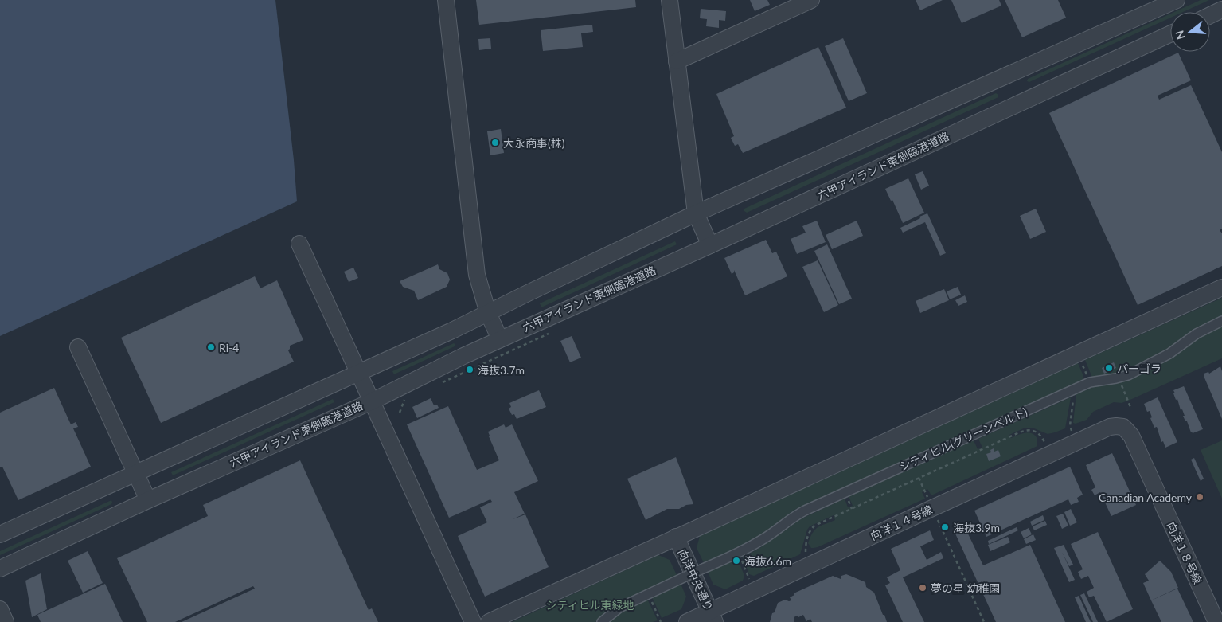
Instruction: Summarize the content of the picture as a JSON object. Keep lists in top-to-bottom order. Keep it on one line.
{"streets":{"street":["六甲アイランド東側臨港道路","シティヒル(グリーンベルト)","向洋１４号線","向洋１８号線","向洋中央通り"]},"crossings":[["向洋１４号線","向洋１８号線"],["向洋１４号線","向洋中央通り"]],"parks":["シティヒル東緑地"],"places":["大永商事(株)","Ri-4","パーゴラ","海抜3.7m","Canadian Academy","海抜3.9m","海抜6.6m","夢の星 幼稚園"],"north":"left"}
